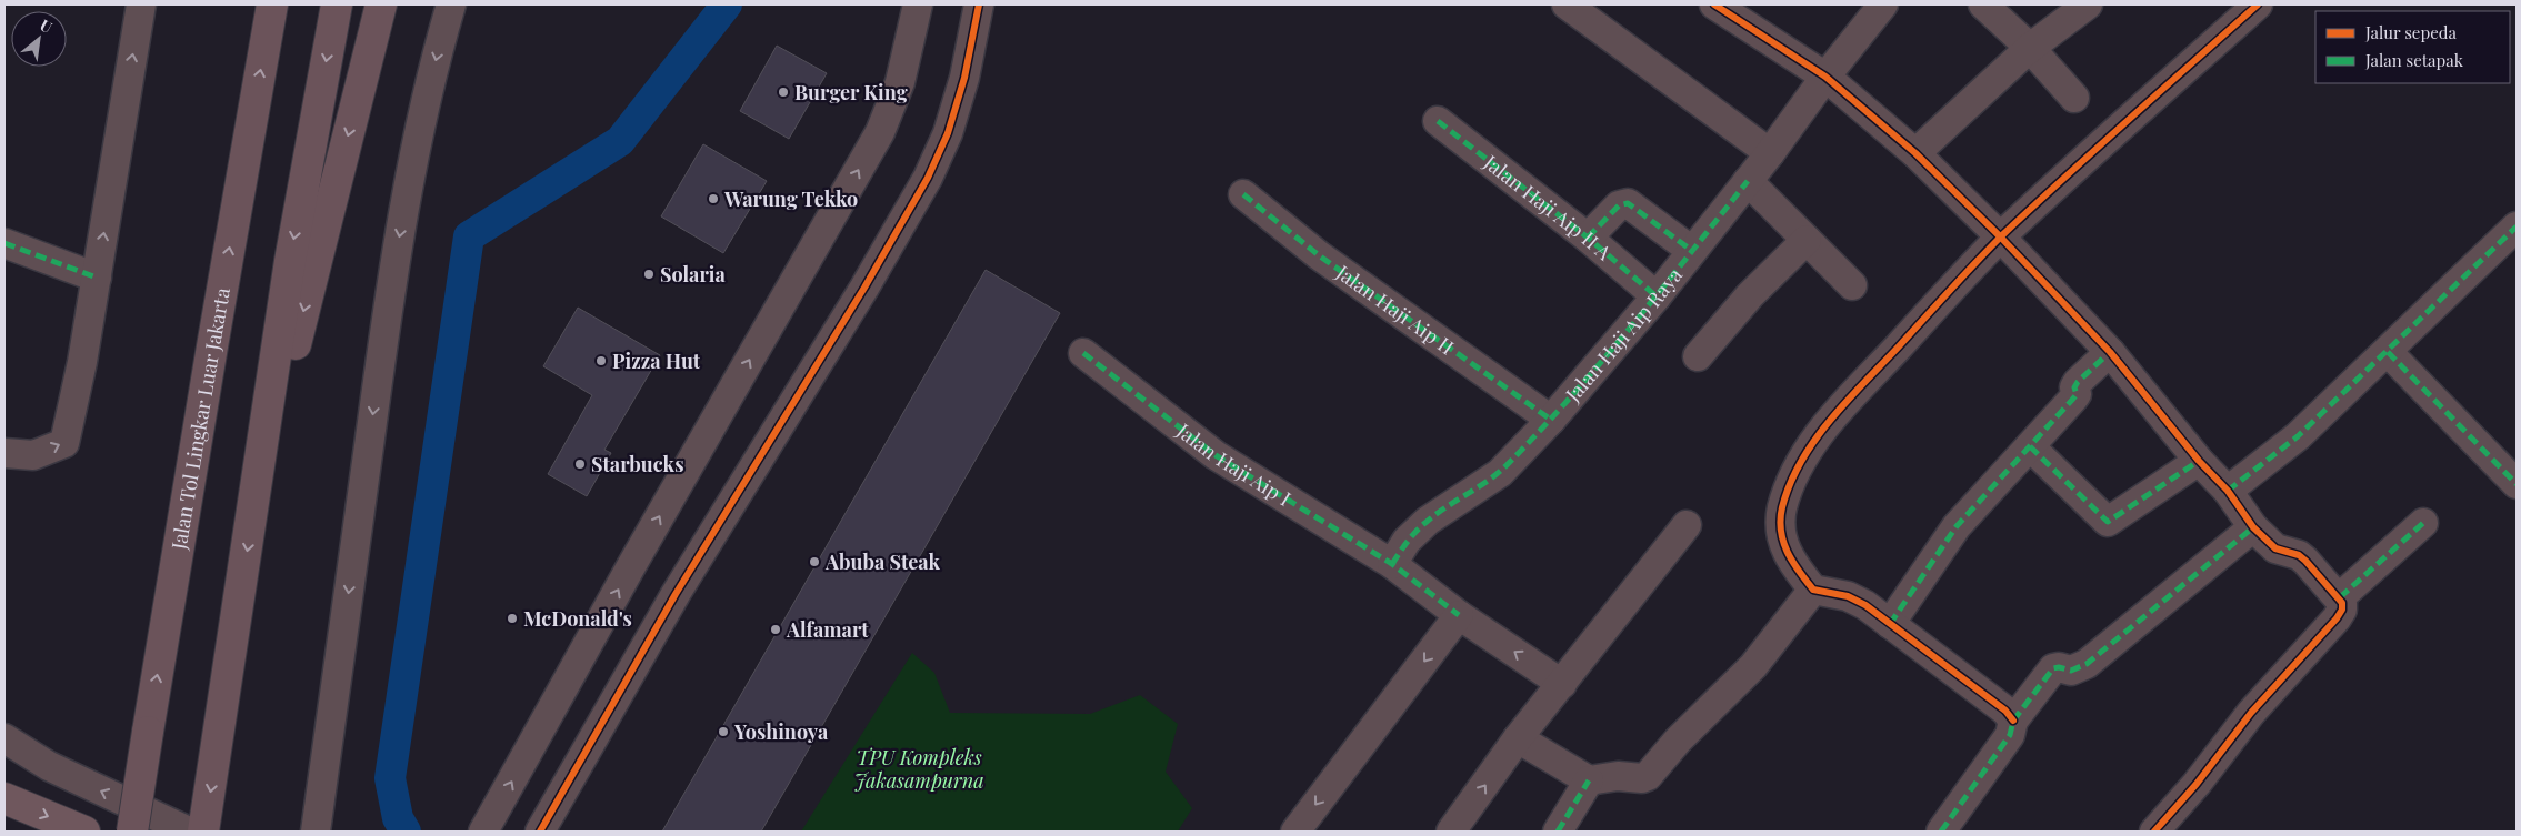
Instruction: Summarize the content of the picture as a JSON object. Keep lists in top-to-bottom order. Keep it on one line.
{"streets":{"highway":["Jalan Tol Lingkar Luar Jakarta"],"street":["Jalan Haji Aip II A","Jalan Haji Aip II","Jalan Haji Aip Raya","Jalan Haji Aip I"]},"crossings":[["Jalan Haji Aip II A","Jalan Haji Aip Raya"],["Jalan Haji Aip II","Jalan Haji Aip Raya"],["Jalan Haji Aip Raya","Jalan Haji Aip I"]],"parks":["TPU Kompleks Jakasampurna"],"places":["Burger King","Warung Tekko","Solaria","Pizza Hut","Starbucks","Abuba Steak","McDonald's","Alfamart","Yoshinoya"],"legend":["Jalur sepeda","Jalan setapak"],"north":"top right"}
